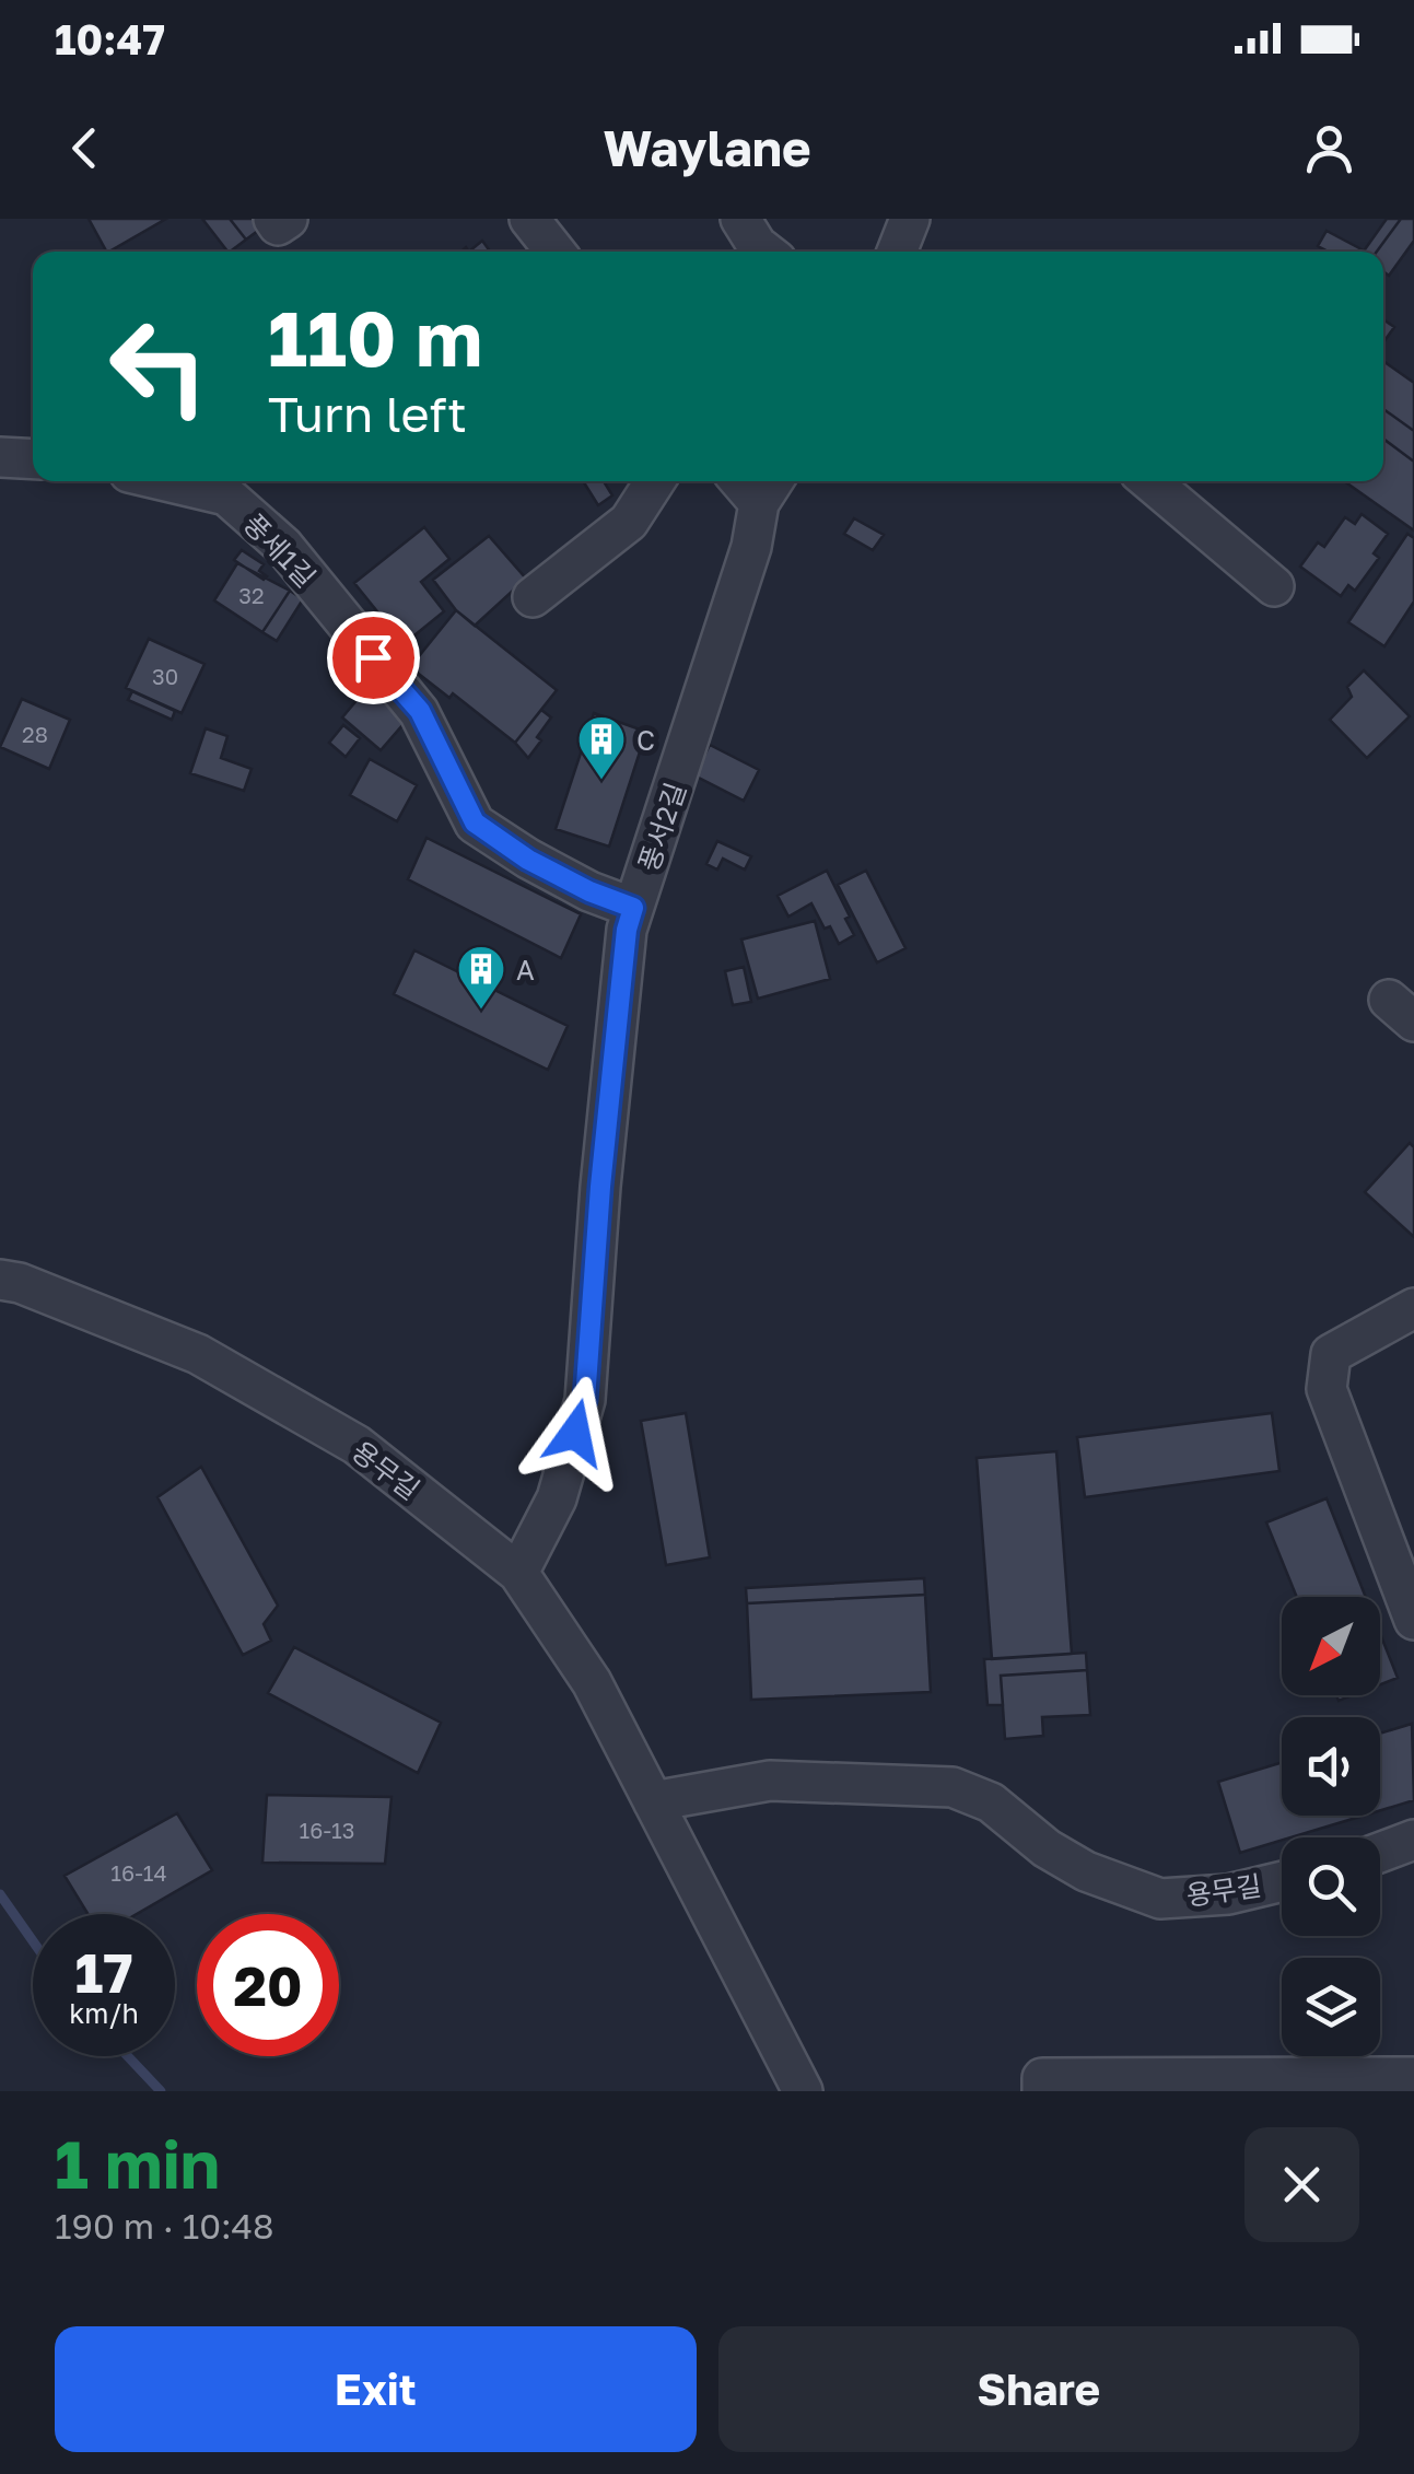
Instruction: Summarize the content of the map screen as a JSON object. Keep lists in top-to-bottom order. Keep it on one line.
{"streets":{"street":["풍세1길","풍서2길","용무길"]},"crossings":[["풍세1길","풍서2길"],["풍서2길","용무길"]],"places":{"building":["C","A"]},"house_numbers":["32","30","28","16-13","16-14"],"north":"bottom left","page":{"status":"10:47","header":"Waylane","turn":["110 m","Turn left"],"speed":"17 km/h","limit":"20","heading":["1 min","190 m · 10:48"],"buttons":["Exit","Share"]}}
